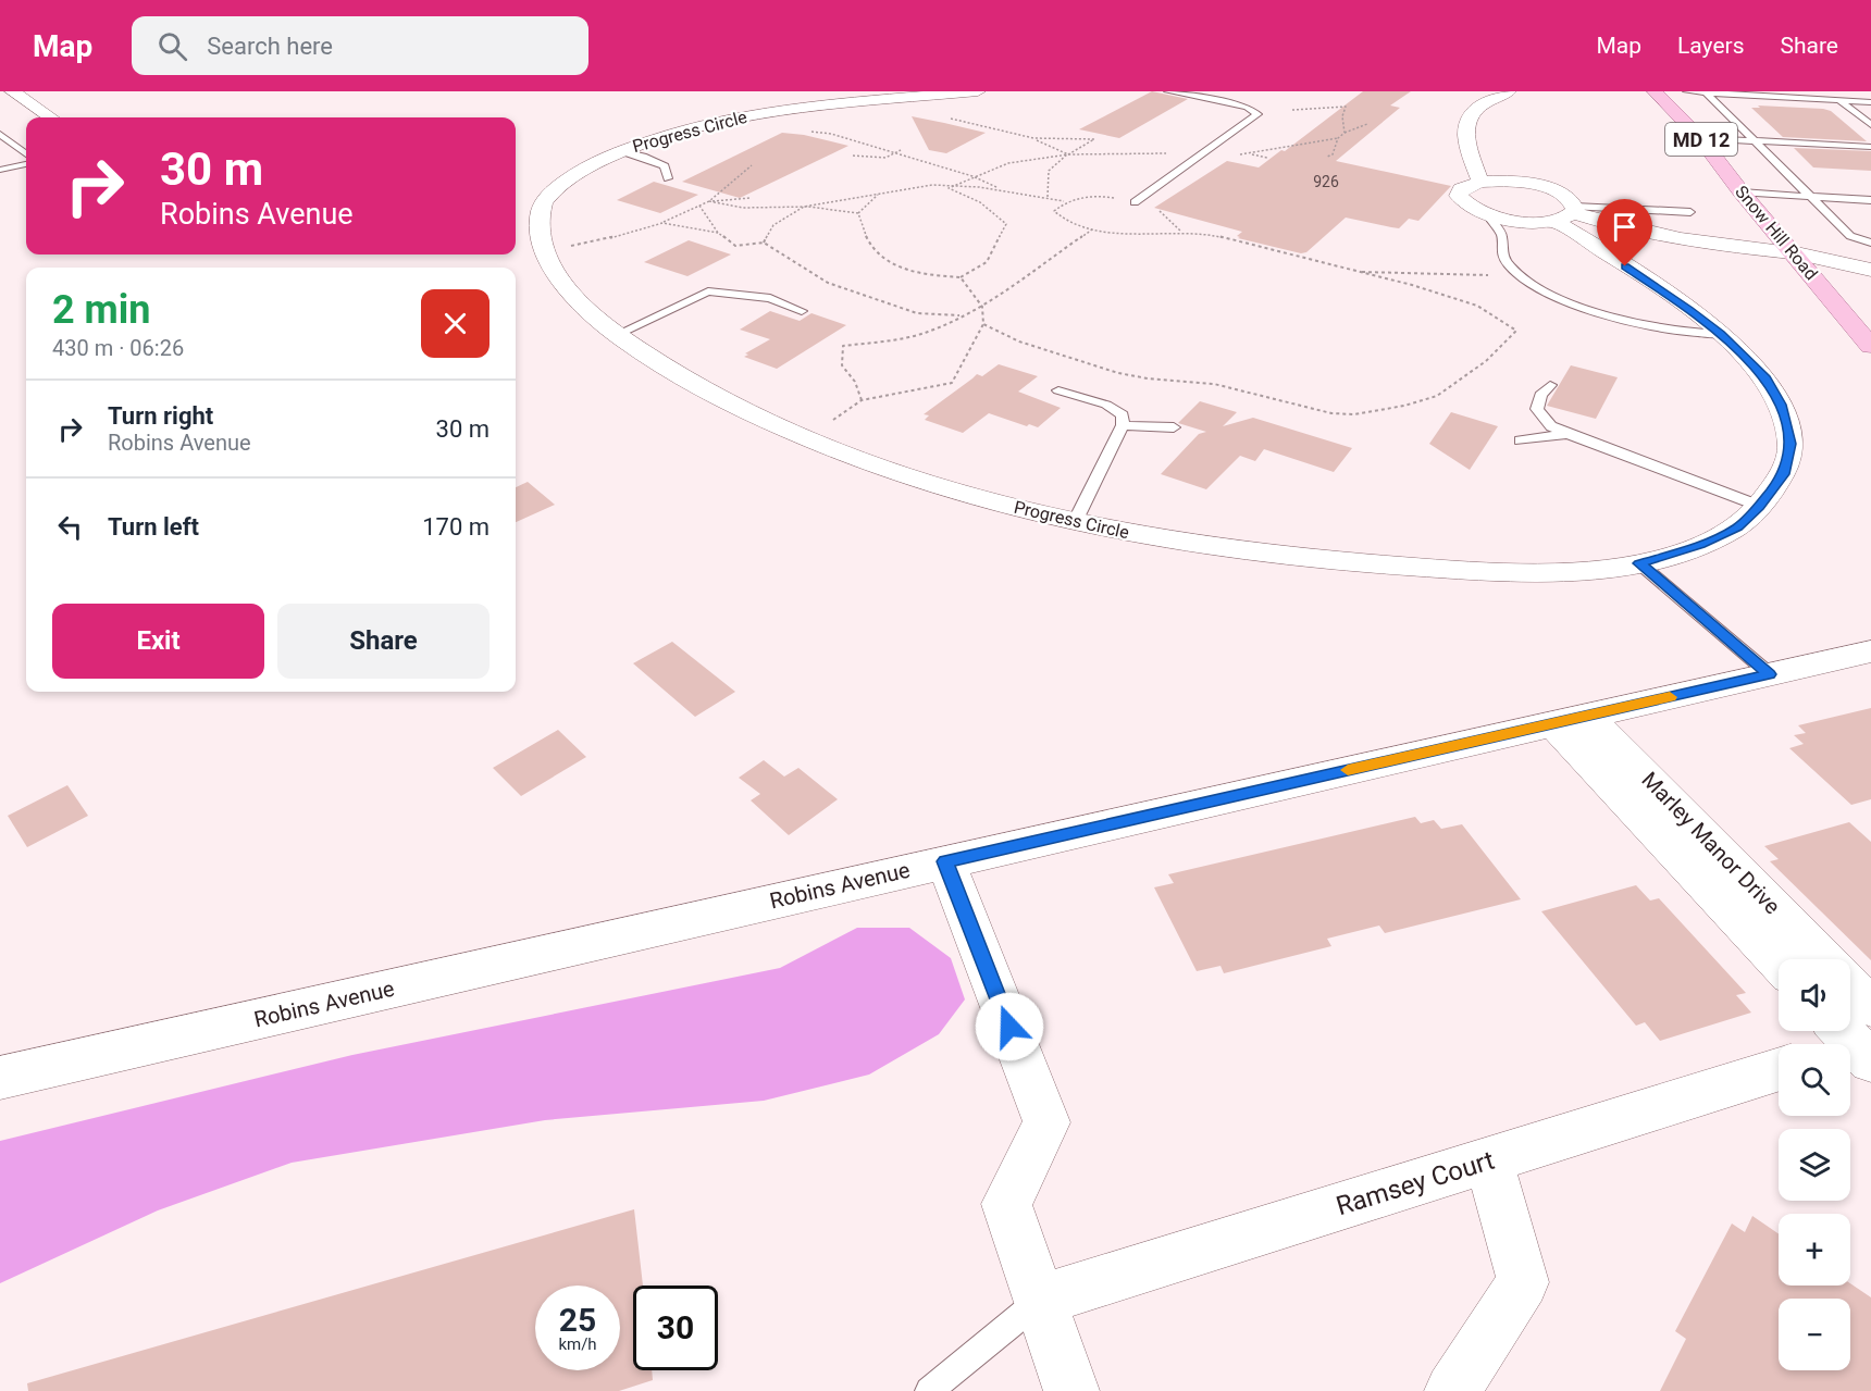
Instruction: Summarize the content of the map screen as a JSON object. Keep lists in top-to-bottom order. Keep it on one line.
{"streets":{"main road":["MD 12","Snow Hill Road"],"street":["Progress Circle","Marley Manor Drive","Robins Avenue","Ramsey Court"]},"crossings":[["Marley Manor Drive","Robins Avenue"]],"house_numbers":["926"],"page":{"header":"Map","search":"Search here","nav":["Map","Layers","Share"],"turn":["30 m","Robins Avenue"],"heading":["2 min","430 m · 06:26"],"list":[{"name":"Turn right","note":"Robins Avenue","value":"30 m"},{"name":"Turn left","value":"170 m"}],"buttons":["Exit","Share"],"map_buttons":["+","−"],"speed":"25 km/h","limit":"30"}}
